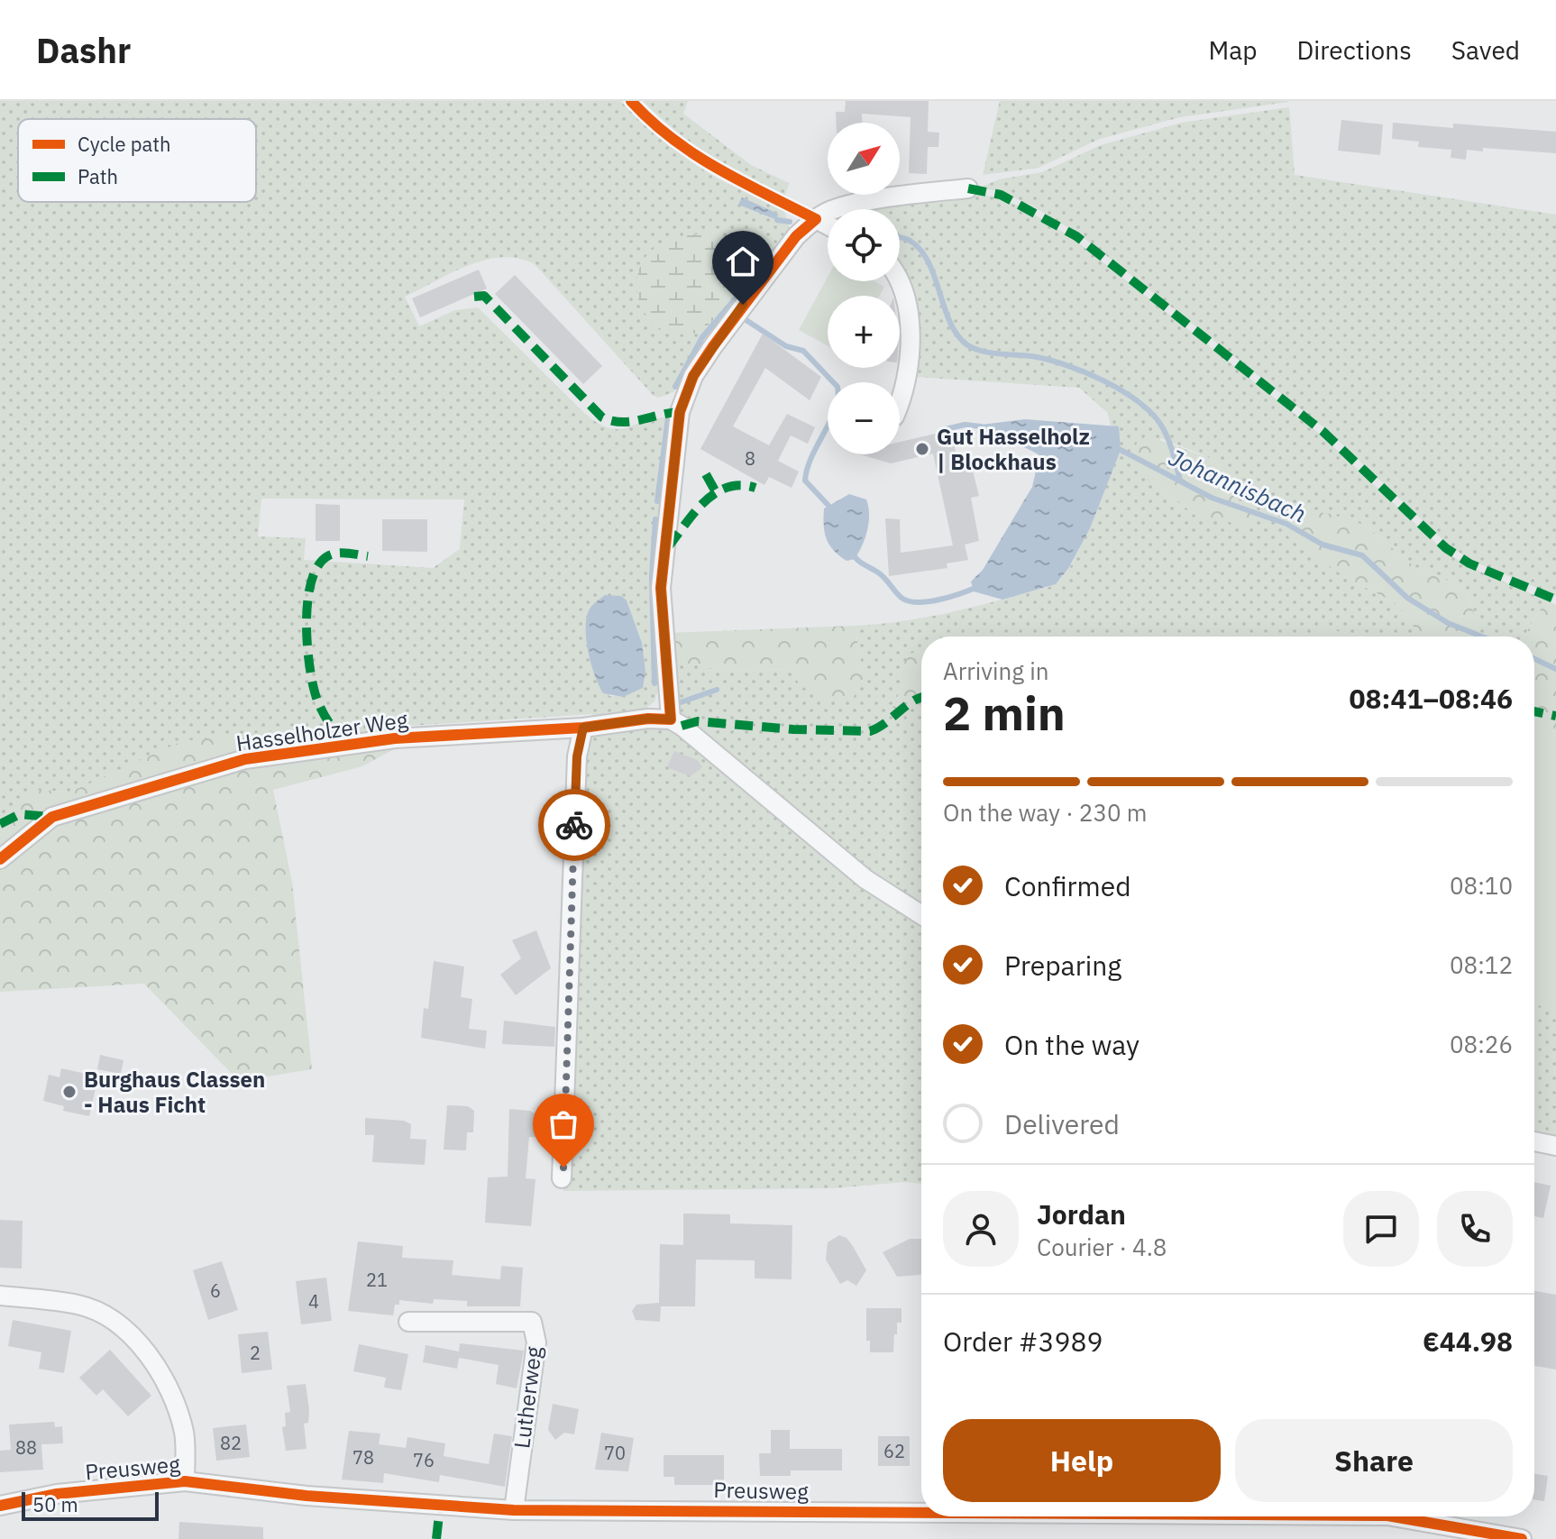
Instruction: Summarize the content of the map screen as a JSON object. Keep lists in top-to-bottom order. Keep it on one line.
{"streets":{"street":["Hasselholzer Weg","Lutherweg","Preusweg"]},"crossings":[["Lutherweg","Preusweg"]],"water":["Johannisbach"],"places":["Gut Hasselholz | Blockhaus","Burghaus Classen - Haus Ficht"],"house_numbers":["8","21","6","4","2","82","88","62","70","78","76"],"legend":["Cycle path","Path"],"scale_bar":"50 m","north":"top right","page":{"header":"Dashr","nav":["Map","Directions","Saved"],"map_buttons":["+","−"],"heading":["2 min","Arriving in","08:41–08:46"],"panel":["Jordan","Courier · 4.8","Order #3989","€44.98"],"bar":"On the way · 230 m","list":[["Confirmed","08:10"],["Preparing","08:12"],["On the way","08:26"],"Delivered"],"buttons":["Help","Share"],"scale":"50 m"}}
